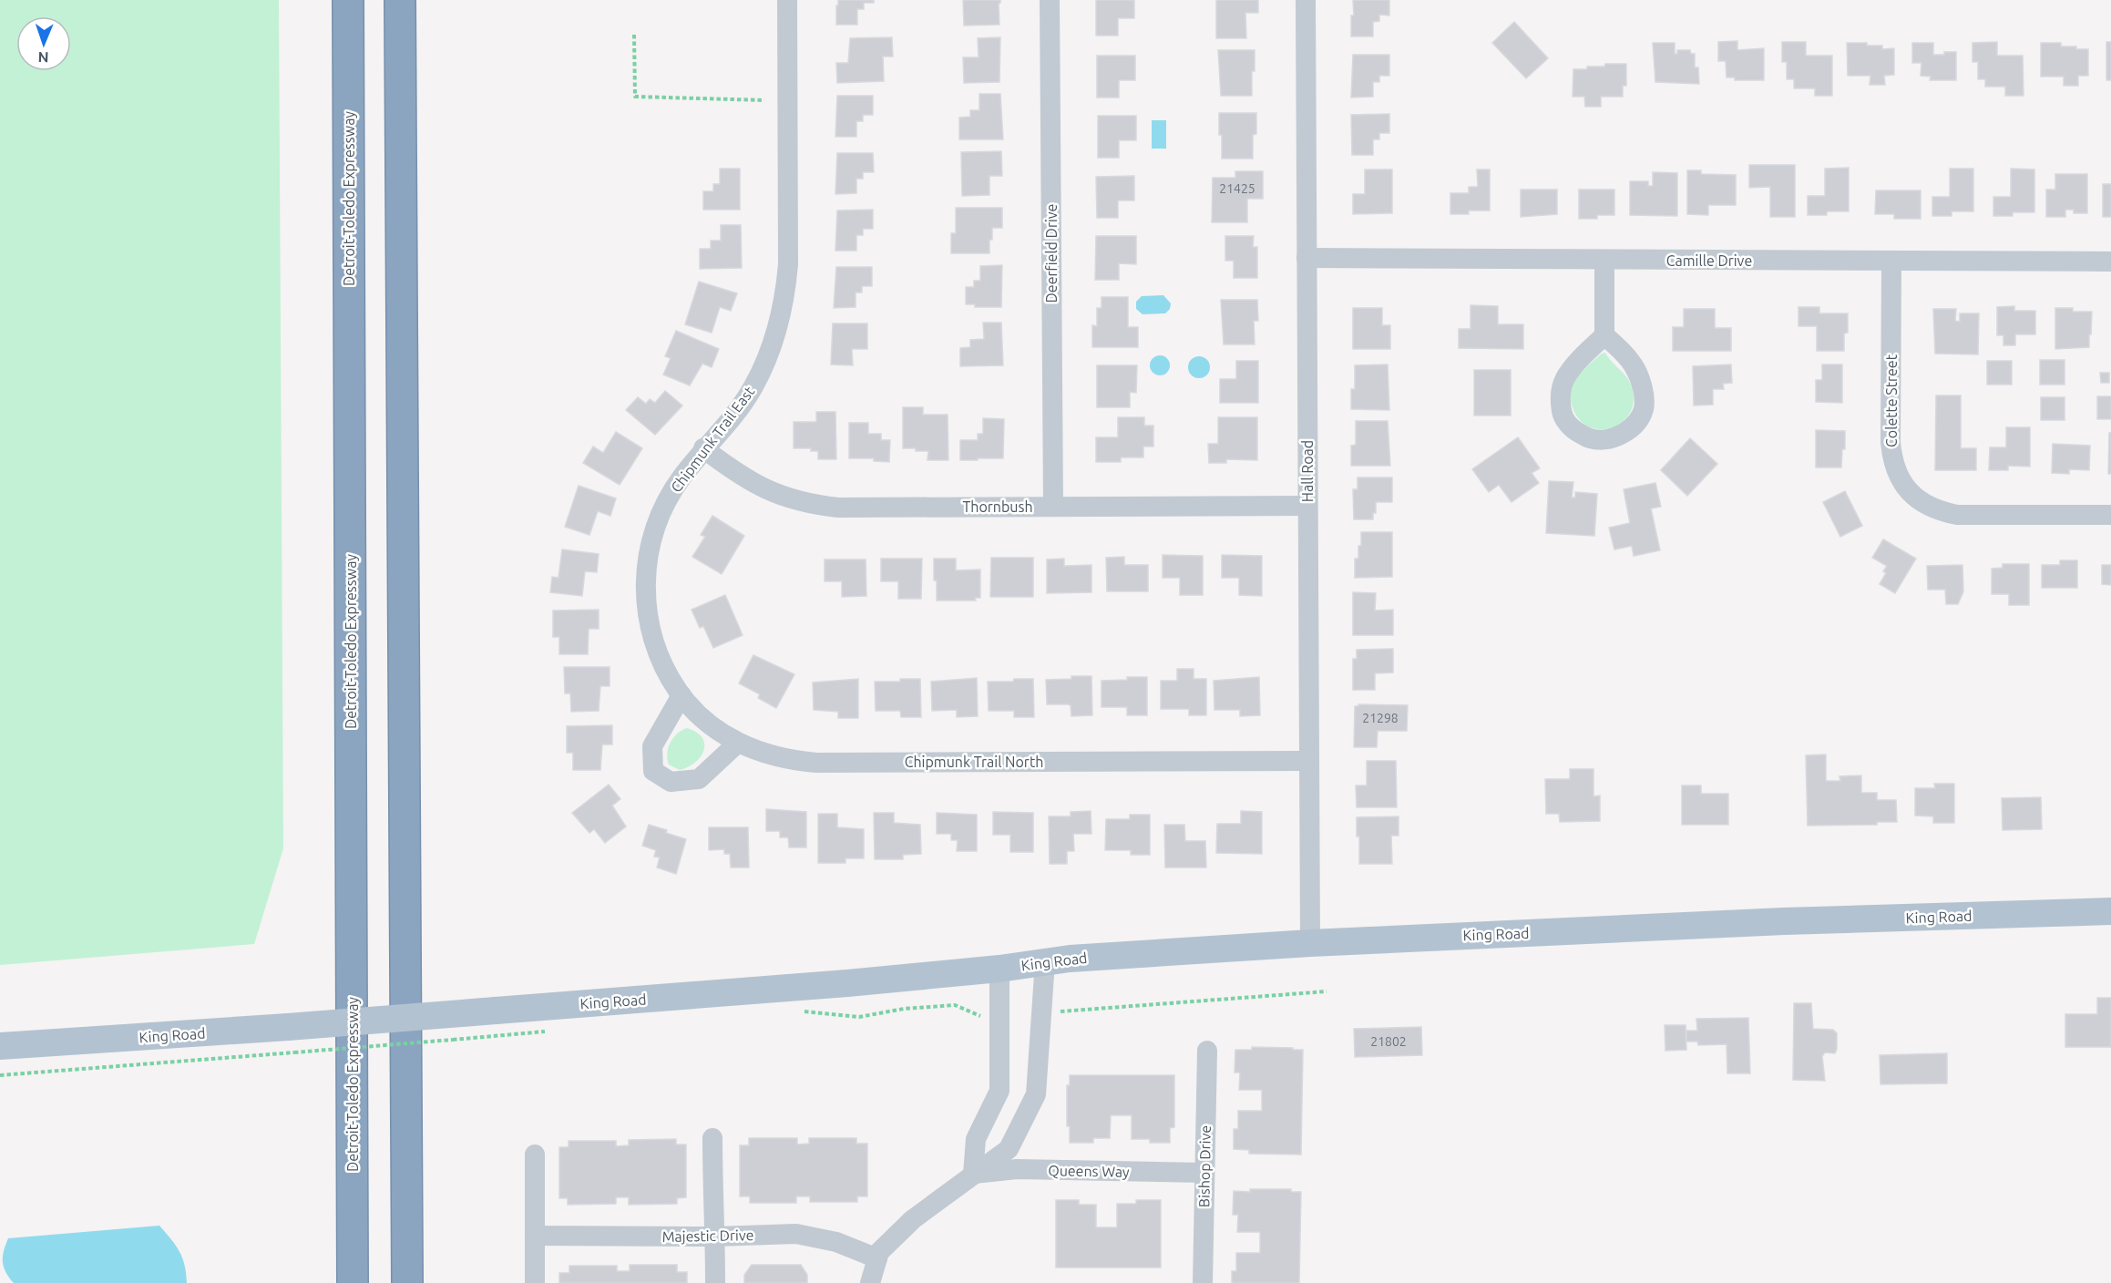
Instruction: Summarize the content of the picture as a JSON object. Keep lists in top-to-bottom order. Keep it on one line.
{"streets":{"highway":["Detroit-Toledo Expressway"],"main road":["King Road"],"street":["Deerfield Drive","Camille Drive","Colette Street","Chipmunk Trail East","Hall Road","Thornbush","Chipmunk Trail North","Bishop Drive","Queens Way","Majestic Drive"]},"crossings":[["Deerfield Drive","Thornbush"],["Camille Drive","Colette Street"],["Camille Drive","Hall Road"],["Chipmunk Trail East","Thornbush"],["Chipmunk Trail East","Chipmunk Trail North"],["Hall Road","Thornbush"],["Hall Road","Chipmunk Trail North"],["Hall Road","King Road"],["Bishop Drive","Queens Way"]],"house_numbers":["21425","21298","21802"],"north":"bottom"}
